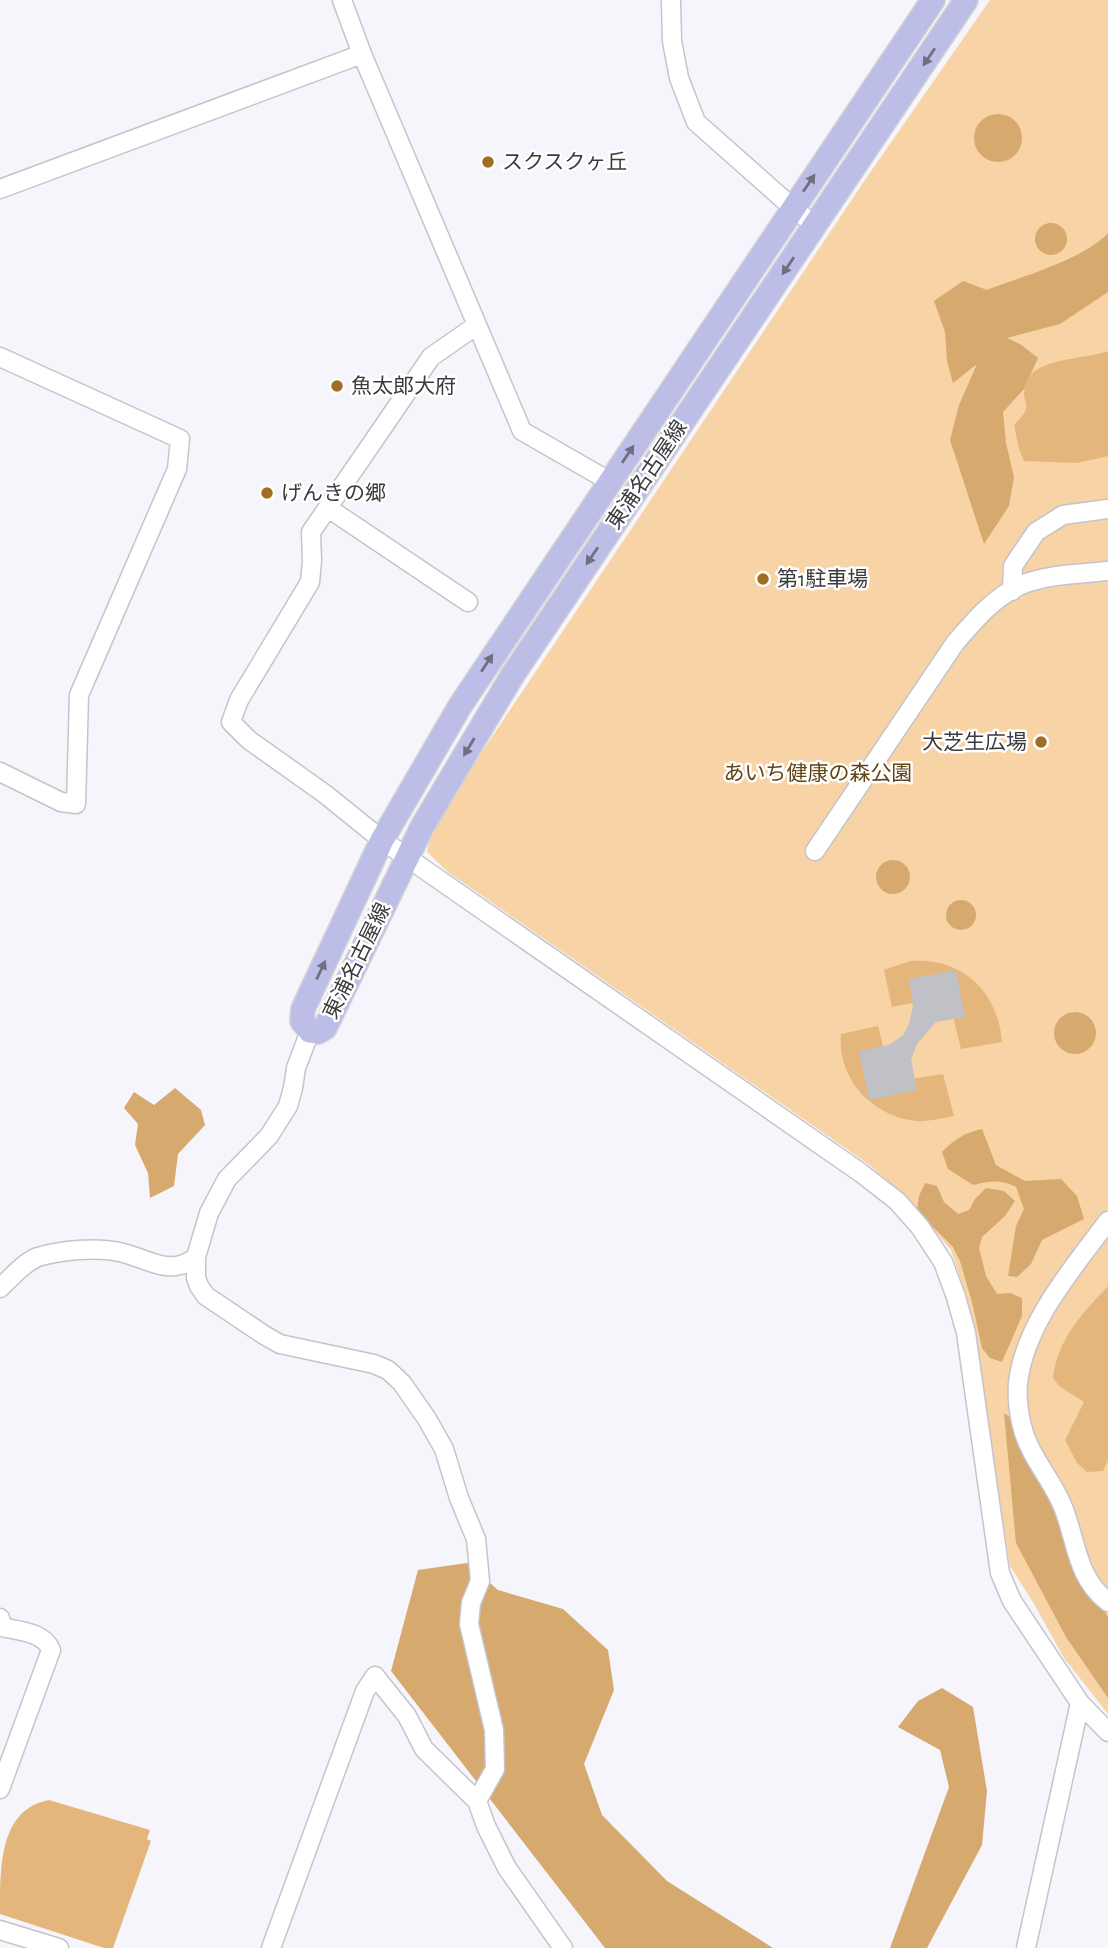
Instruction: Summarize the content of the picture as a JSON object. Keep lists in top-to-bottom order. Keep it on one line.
{"streets":{"main road":["東浦名古屋線"]},"parks":["あいち健康の森公園"],"places":["スクスクヶ丘","魚太郎大府","げんきの郷","第1駐車場","大芝生広場"]}
